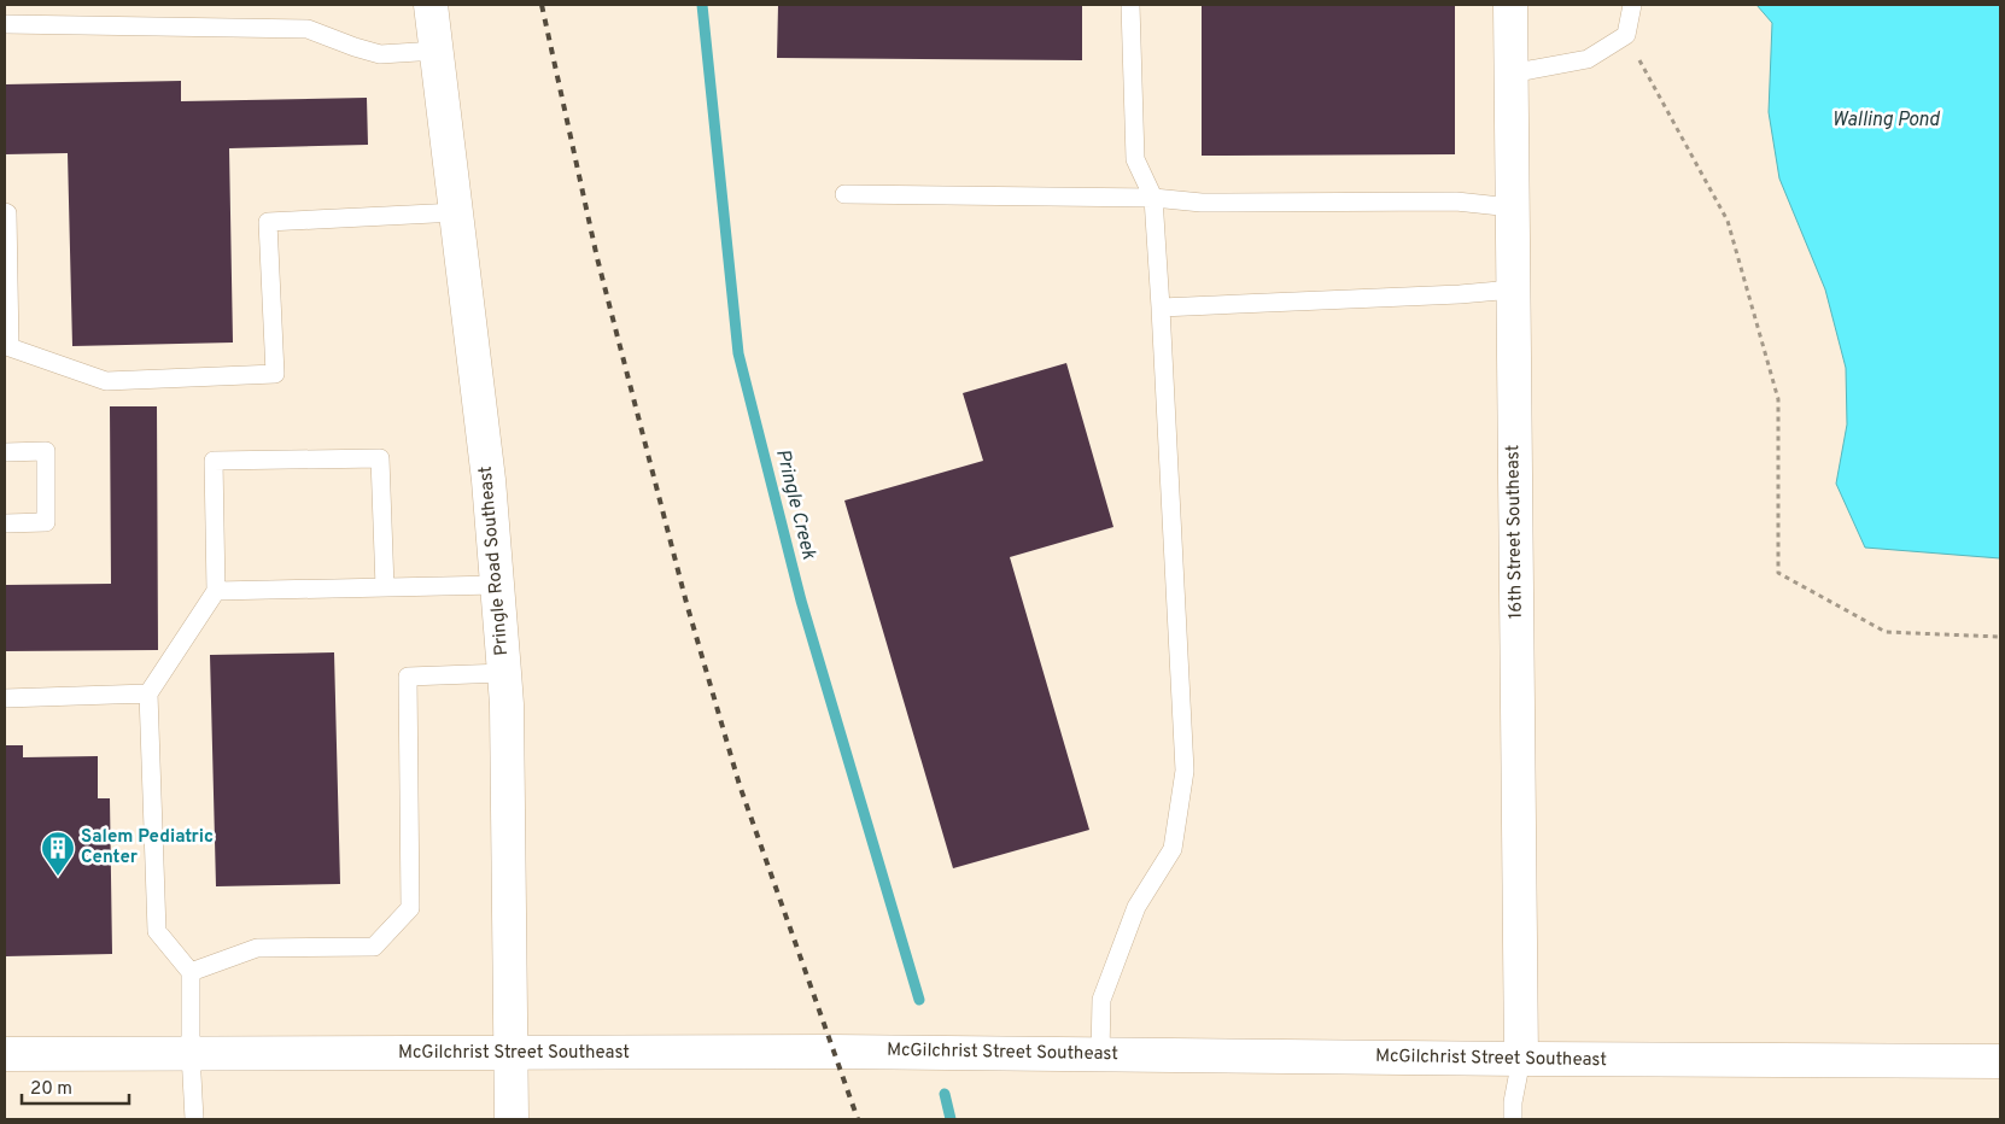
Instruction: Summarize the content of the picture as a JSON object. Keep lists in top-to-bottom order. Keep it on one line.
{"streets":{"street":["16th Street Southeast","Pringle Road Southeast","McGilchrist Street Southeast"]},"crossings":[["16th Street Southeast","McGilchrist Street Southeast"],["Pringle Road Southeast","McGilchrist Street Southeast"]],"water":["Walling Pond","Pringle Creek"],"places":{"building":["Salem Pediatric Center"]},"scale_bar":"20 m"}
